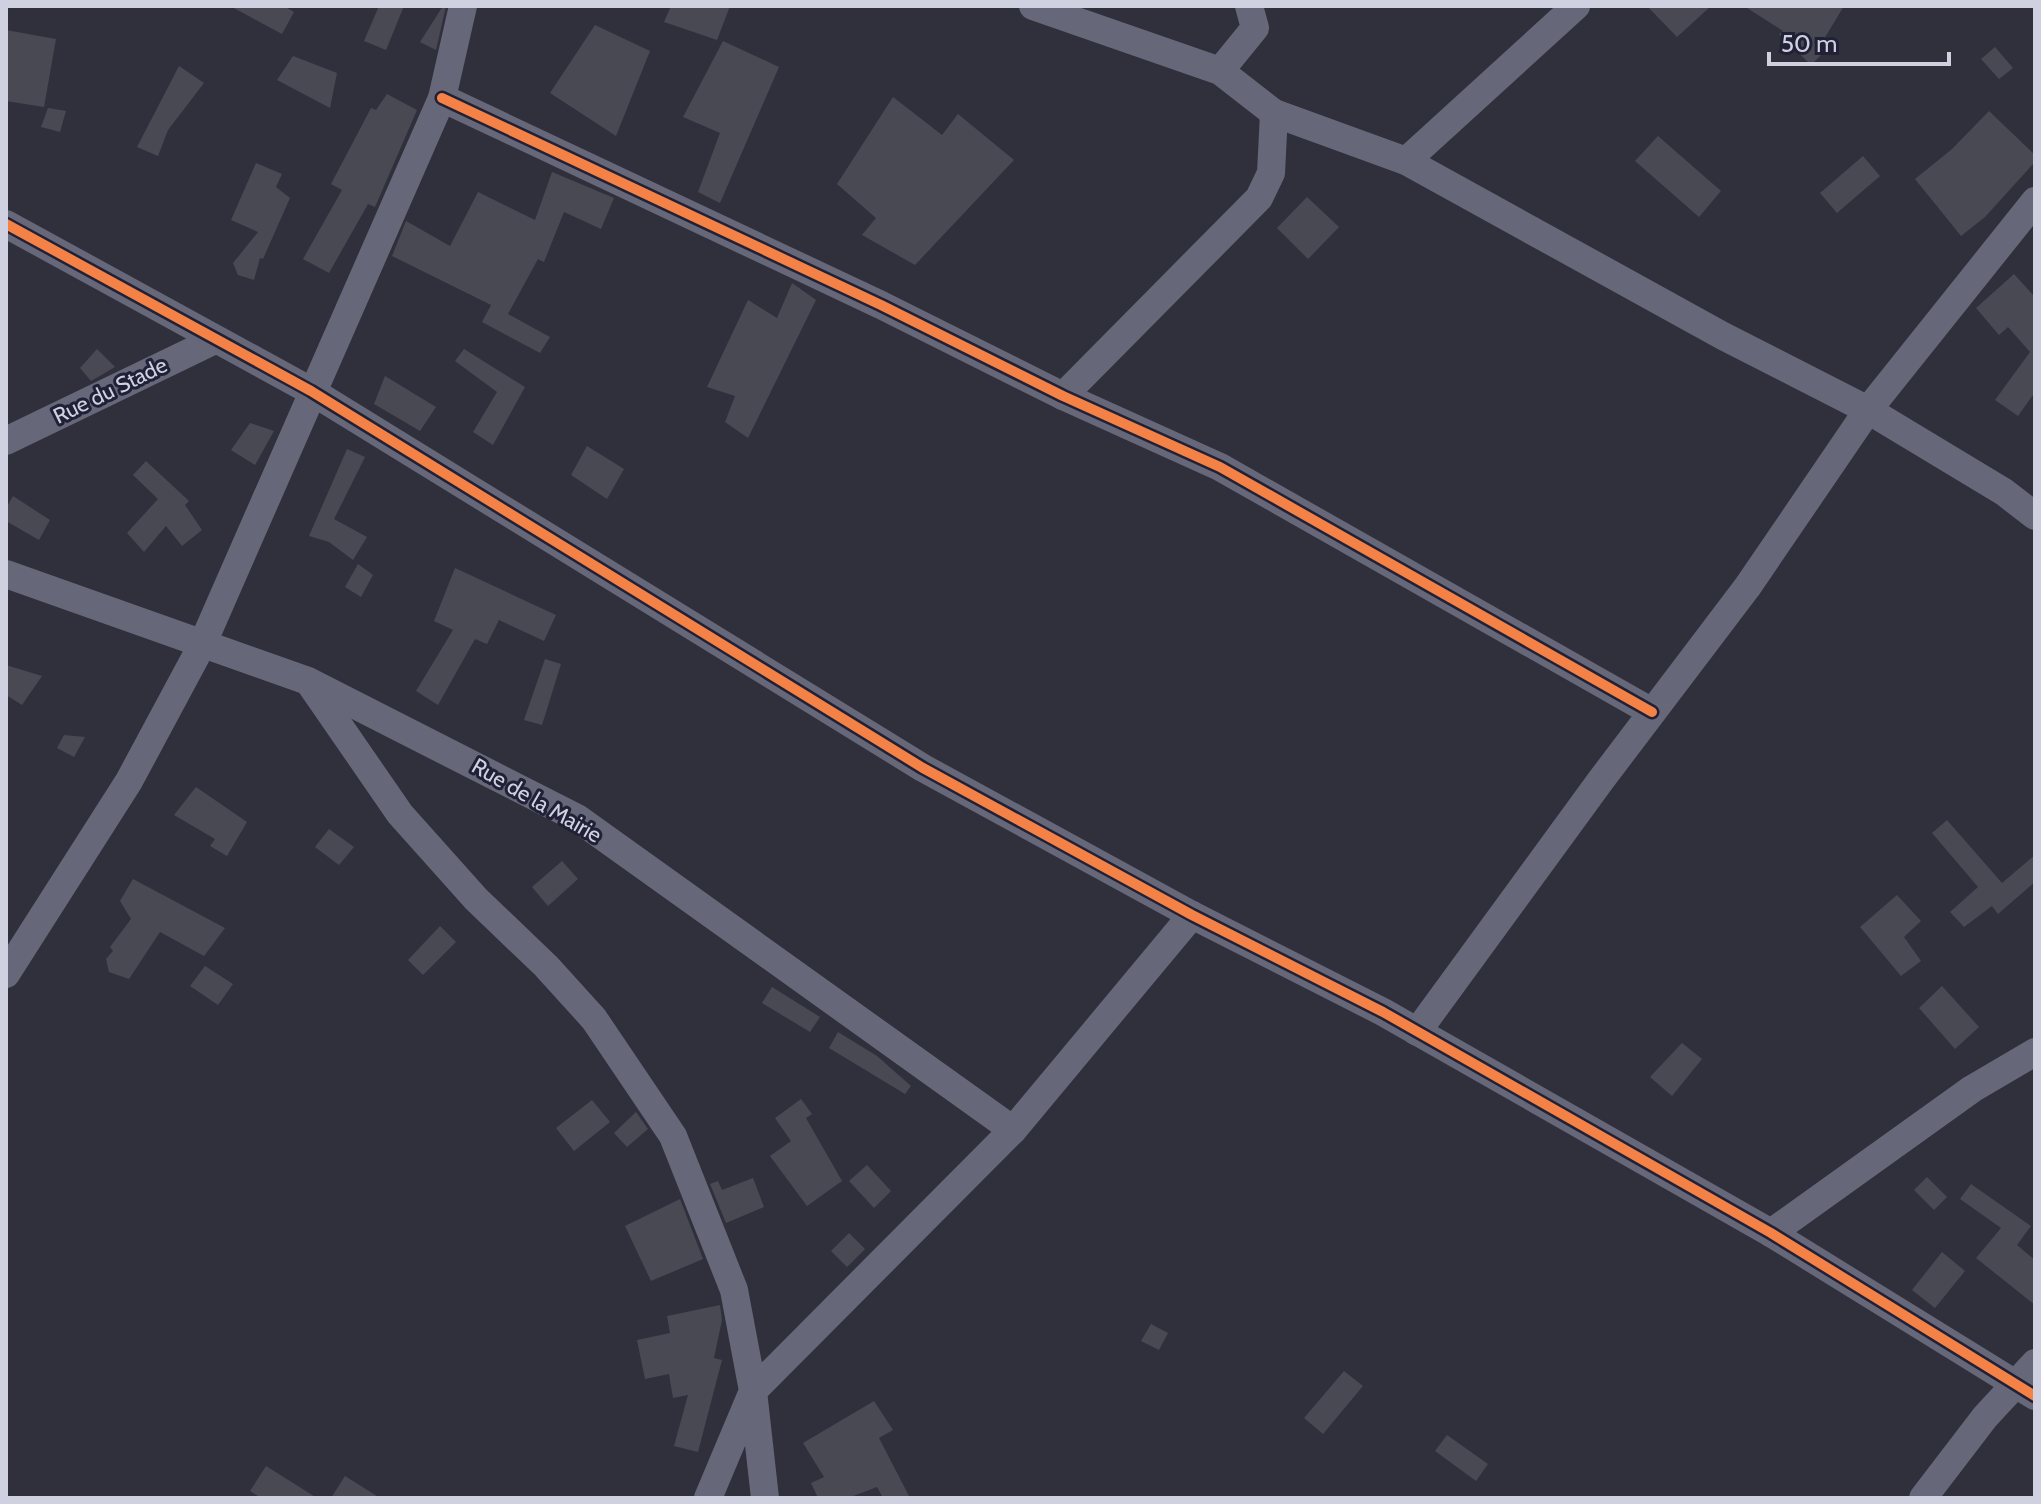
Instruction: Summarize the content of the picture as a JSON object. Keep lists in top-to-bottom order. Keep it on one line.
{"streets":{"street":["Rue du Stade","Rue de la Mairie"]},"scale_bar":"50 m"}
